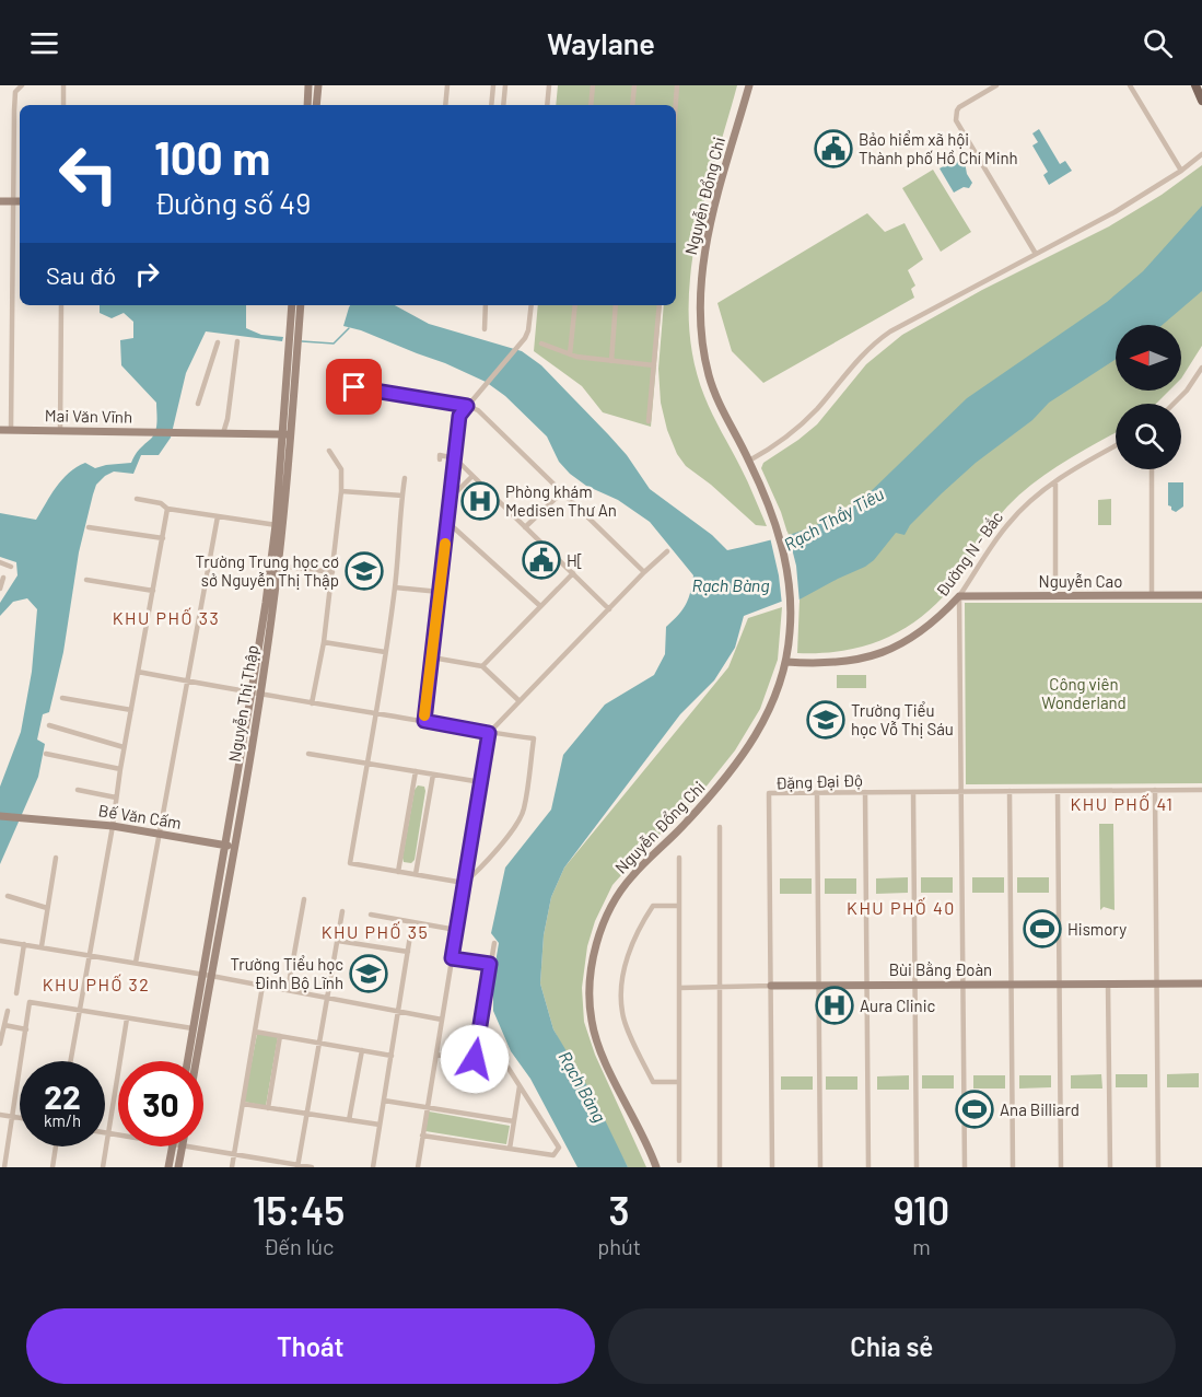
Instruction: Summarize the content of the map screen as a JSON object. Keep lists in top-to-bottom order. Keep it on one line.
{"streets":{"street":["Nguyễn Đổng Chi","Mai Văn Vĩnh","Đường N - Bắc","Nguyễn Cao","Nguyễn Thị Thập","Đặng Đại Độ","Bế Văn Cấm","Bùi Bằng Đoàn"]},"crossings":[["Nguyễn Đổng Chi","Đường N - Bắc"],["Đường N - Bắc","Nguyễn Cao"],["Nguyễn Thị Thập","Bế Văn Cấm"],["Đặng Đại Độ","Bùi Bằng Đoàn"]],"districts":["KHU PHỐ 33","KHU PHỐ 41","KHU PHỐ 40","KHU PHỐ 35","KHU PHỐ 32"],"water":["Rạch Thầy Tiêu","Rạch Bàng"],"parks":["Công viên Wonderland"],"places":{"public building":["Bảo hiểm xã hội Thành phố Hồ Chí Minh","H["],"hospital":["Phòng khám Medisen Thư An","Aura Clinic"],"school or university":["Trường Trung học cơ sở Nguyễn Thị Thập","Trường Tiểu học Vỗ Thị Sáu","Trường Tiểu học Đinh Bộ Lĩnh"],"sports":["Hismory","Ana Billiard"]},"north":"left","page":{"header":"Waylane","turn":["100 m","Đường số 49"],"then":"Sau đó","speed":"22 km/h","limit":"30","eta":["15:45","Đến lúc","3","phút","910","m"],"buttons":["Thoát","Chia sẻ"]}}
